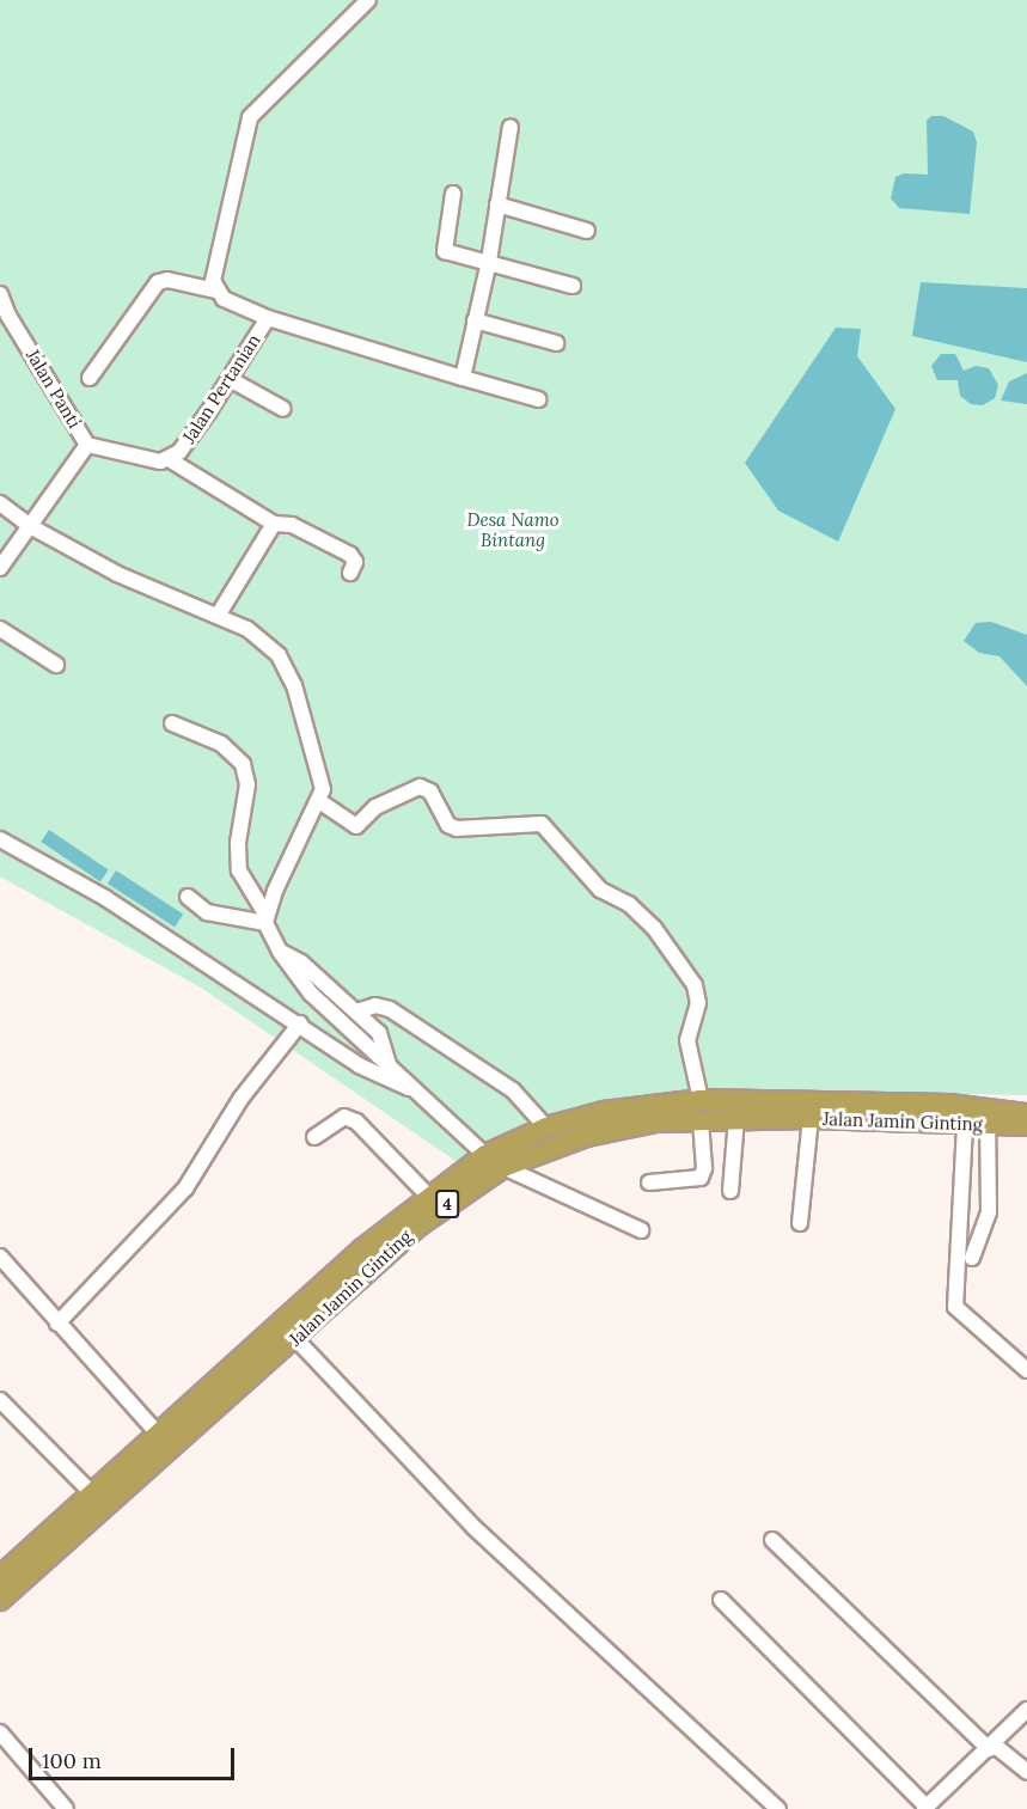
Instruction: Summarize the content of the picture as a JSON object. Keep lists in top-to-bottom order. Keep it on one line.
{"streets":{"highway":["Jalan Jamin Ginting","4"],"street":["Jalan Panti","Jalan Pertanian"]},"crossings":[["Jalan Panti","Jalan Pertanian"]],"parks":["Desa Namo Bintang"],"scale_bar":"100 m"}
